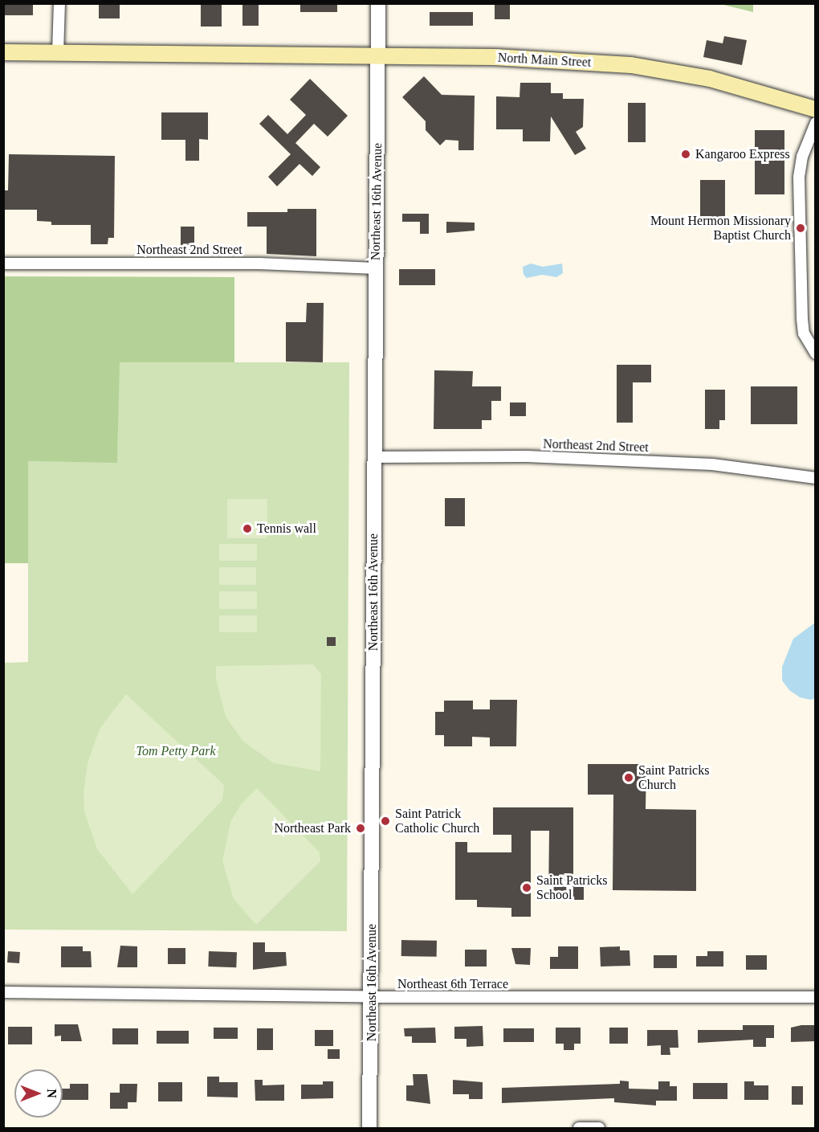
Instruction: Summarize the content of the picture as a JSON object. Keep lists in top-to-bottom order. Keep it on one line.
{"streets":{"main road":["North Main Street"],"street":["Northeast 16th Avenue","Northeast 2nd Street","Northeast 6th Terrace"]},"crossings":[["North Main Street","Northeast 16th Avenue"],["Northeast 16th Avenue","Northeast 2nd Street"],["Northeast 16th Avenue","Northeast 6th Terrace"]],"parks":["Tom Petty Park"],"places":["Kangaroo Express","Mount Hermon Missionary Baptist Church","Tennis wall","Saint Patricks Church","Saint Patrick Catholic Church","Northeast Park","Saint Patricks School"],"north":"right"}
